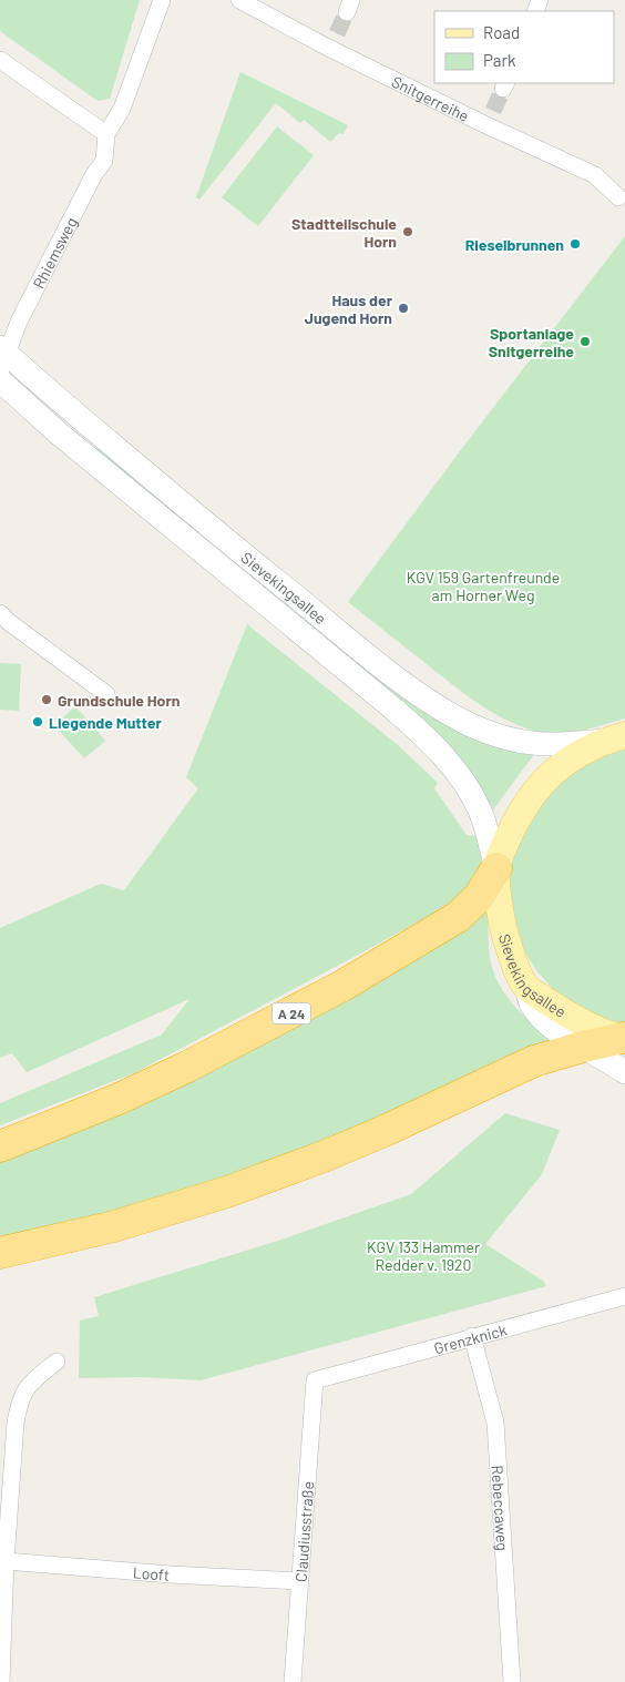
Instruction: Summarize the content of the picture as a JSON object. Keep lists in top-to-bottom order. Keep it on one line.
{"streets":{"highway":["A 24"],"main road":["Sievekingsallee"],"street":["Snitgerreihe","Rhiemsweg","Grenzknick","Rebeccaweg","Claudiusstraße","Looft"]},"crossings":[["Rhiemsweg","Sievekingsallee"],["Sievekingsallee","A 24"],["Grenzknick","Rebeccaweg"],["Grenzknick","Claudiusstraße"],["Claudiusstraße","Looft"]],"parks":["KGV 159 Gartenfreunde am Horner Weg","KGV 133 Hammer Redder v. 1920"],"places":["Stadtteilschule Horn","Rieselbrunnen","Haus der Jugend Horn","Sportanlage Snitgerreihe","Grundschule Horn","Liegende Mutter"],"legend":["Road","Park"]}
